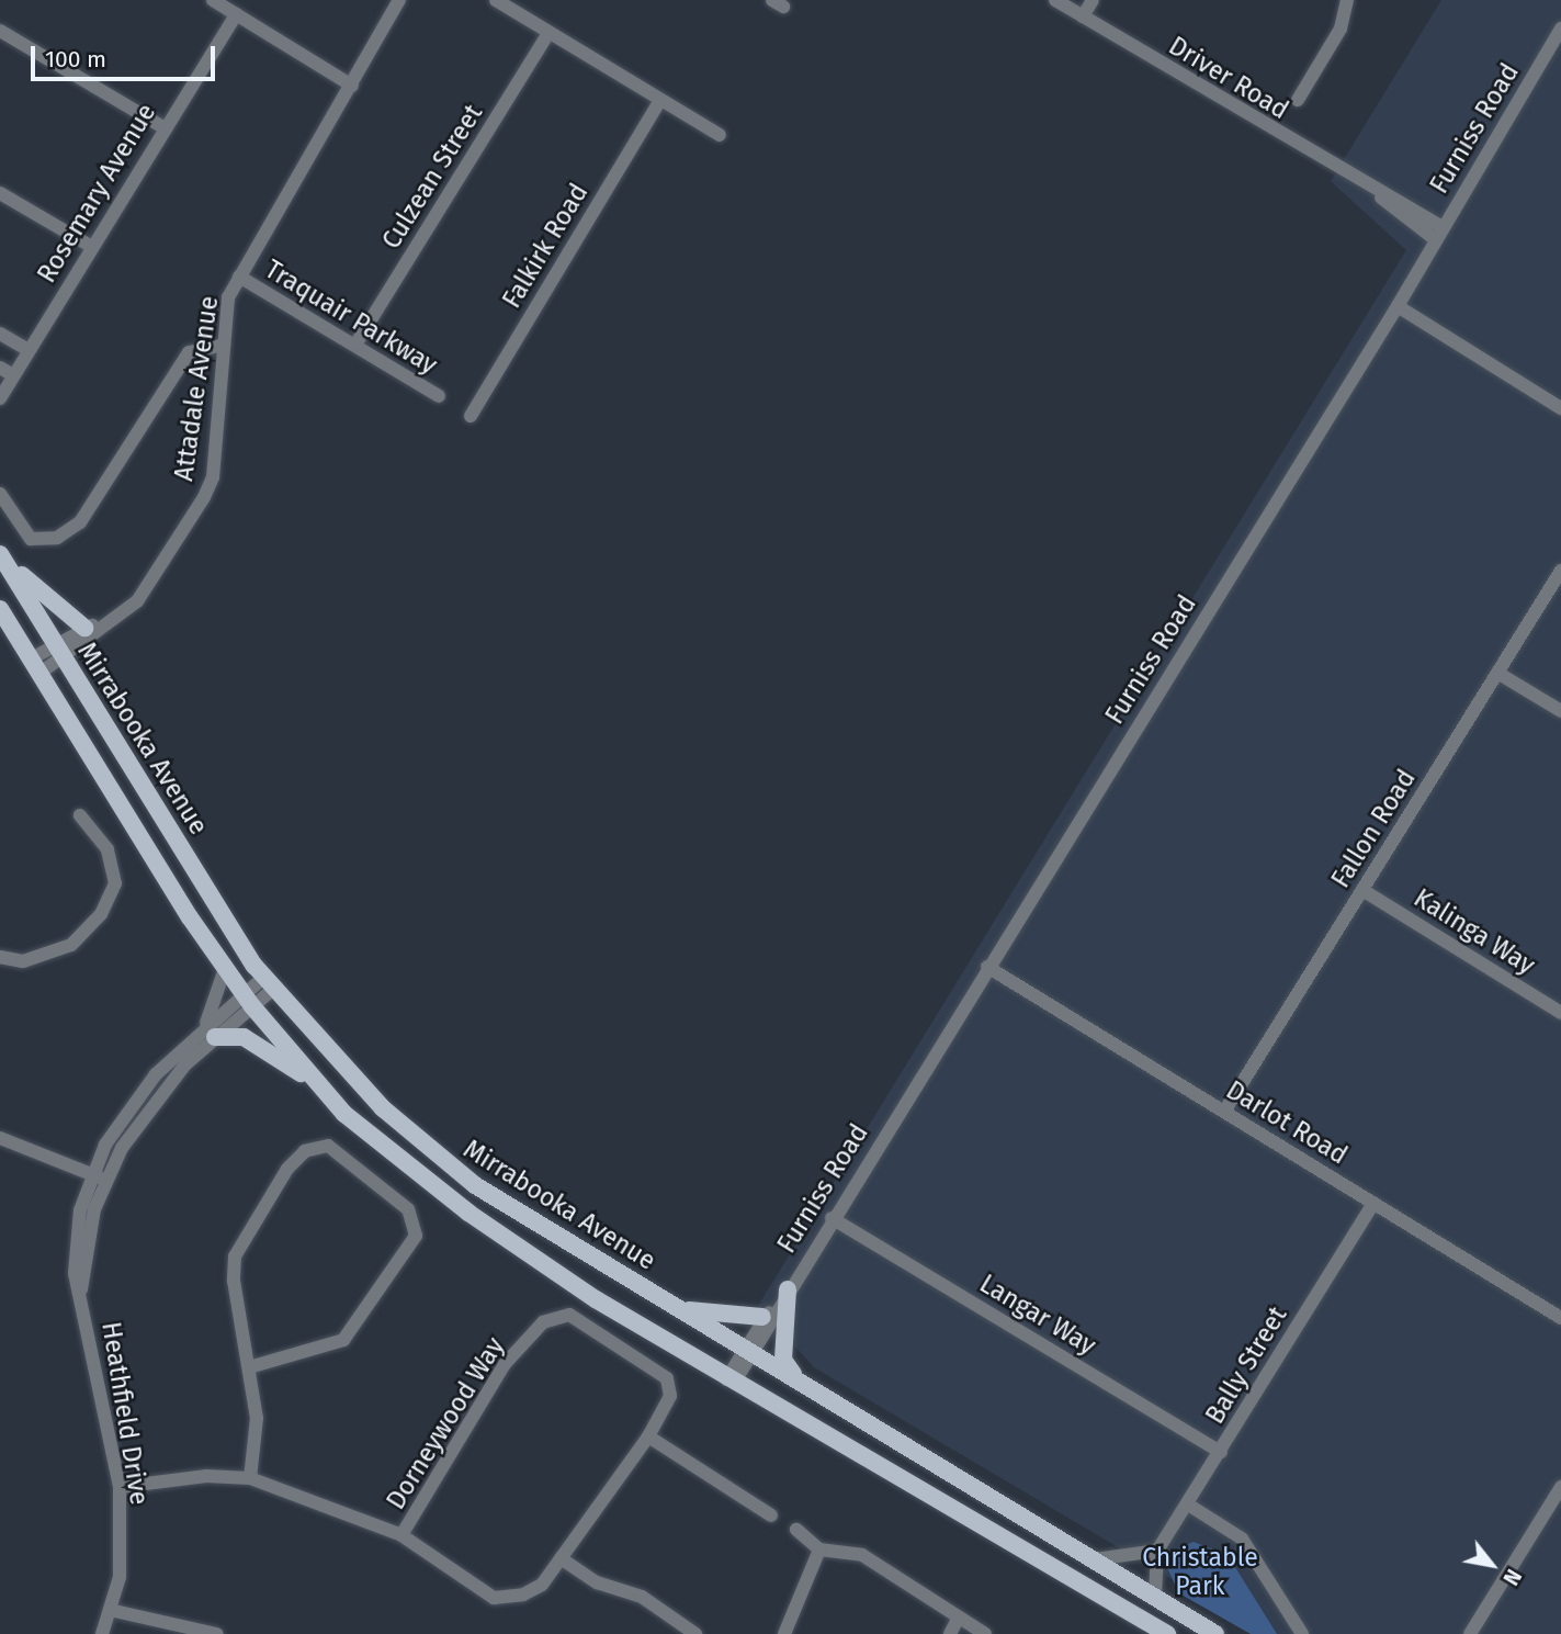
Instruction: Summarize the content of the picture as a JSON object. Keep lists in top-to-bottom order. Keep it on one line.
{"streets":{"main road":["Mirrabooka Avenue"],"street":["Driver Road","Furniss Road","Culzean Street","Rosemary Avenue","Falkirk Road","Traquair Parkway","Attadale Avenue","Fallon Road","Kalinga Way","Darlot Road","Langar Way","Bally Street","Heathfield Drive","Dorneywood Way"]},"crossings":[["Driver Road","Furniss Road"],["Furniss Road","Mirrabooka Avenue"],["Furniss Road","Darlot Road"],["Furniss Road","Langar Way"],["Culzean Street","Traquair Parkway"],["Traquair Parkway","Attadale Avenue"],["Attadale Avenue","Mirrabooka Avenue"],["Mirrabooka Avenue","Heathfield Drive"],["Fallon Road","Kalinga Way"],["Fallon Road","Darlot Road"],["Darlot Road","Bally Street"],["Langar Way","Bally Street"],["Heathfield Drive","Dorneywood Way"]],"parks":["Christable Park"],"scale_bar":"100 m","north":"bottom right"}
